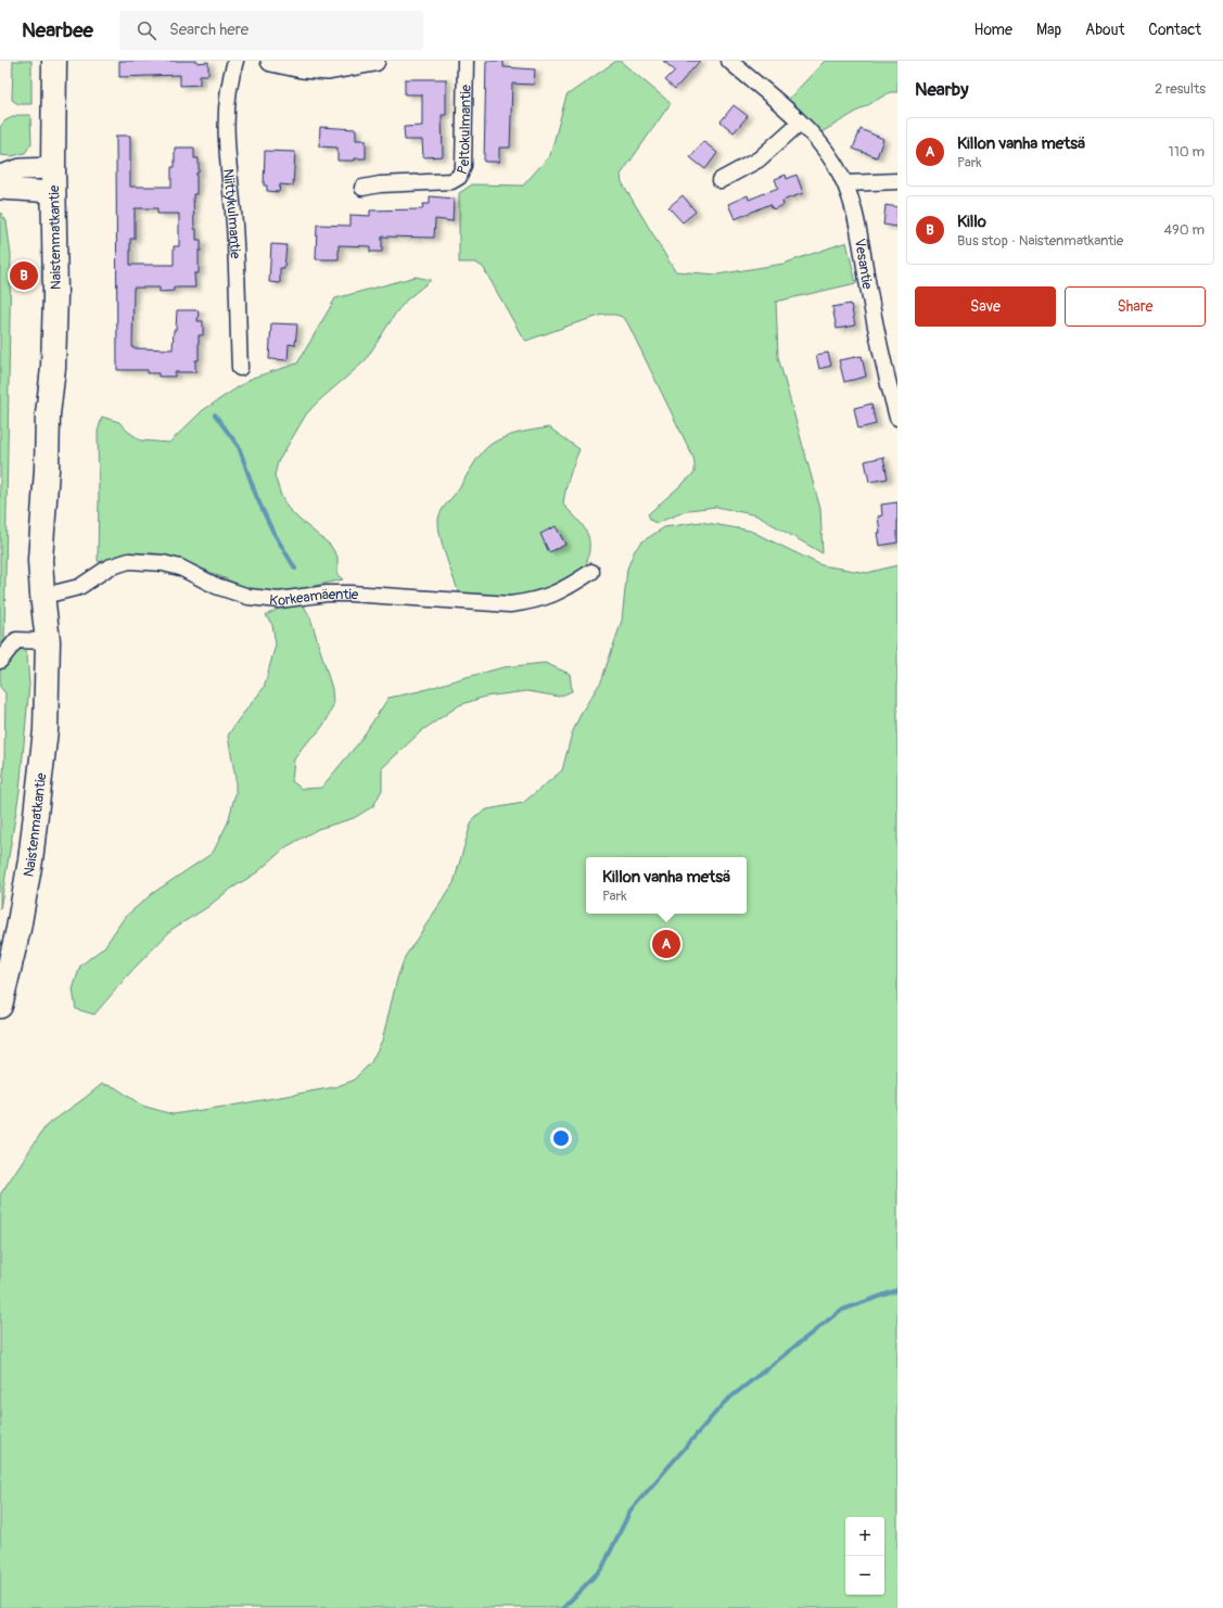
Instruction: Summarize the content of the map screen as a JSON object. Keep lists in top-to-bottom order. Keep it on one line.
{"streets":{"main road":["Naistenmatkantie"],"street":["Peltokulmantie","Niittykulmantie","Vesantie","Korkeamäentie"]},"crossings":[["Naistenmatkantie","Korkeamäentie"]],"page":{"header":"Nearbee","search":"Search here","nav":["Home","Map","About","Contact"],"heading":["Nearby","2 results"],"list":[{"mark":"A","name":"Killon vanha metsä","note":"Park","value":"110 m"},{"mark":"B","name":"Killo","note":"Bus stop · Naistenmatkantie","value":"490 m"}],"pins":["B","A"],"buttons":["Save","Share"],"popup":["Killon vanha metsä","Park"],"map_buttons":["+","−"]}}
